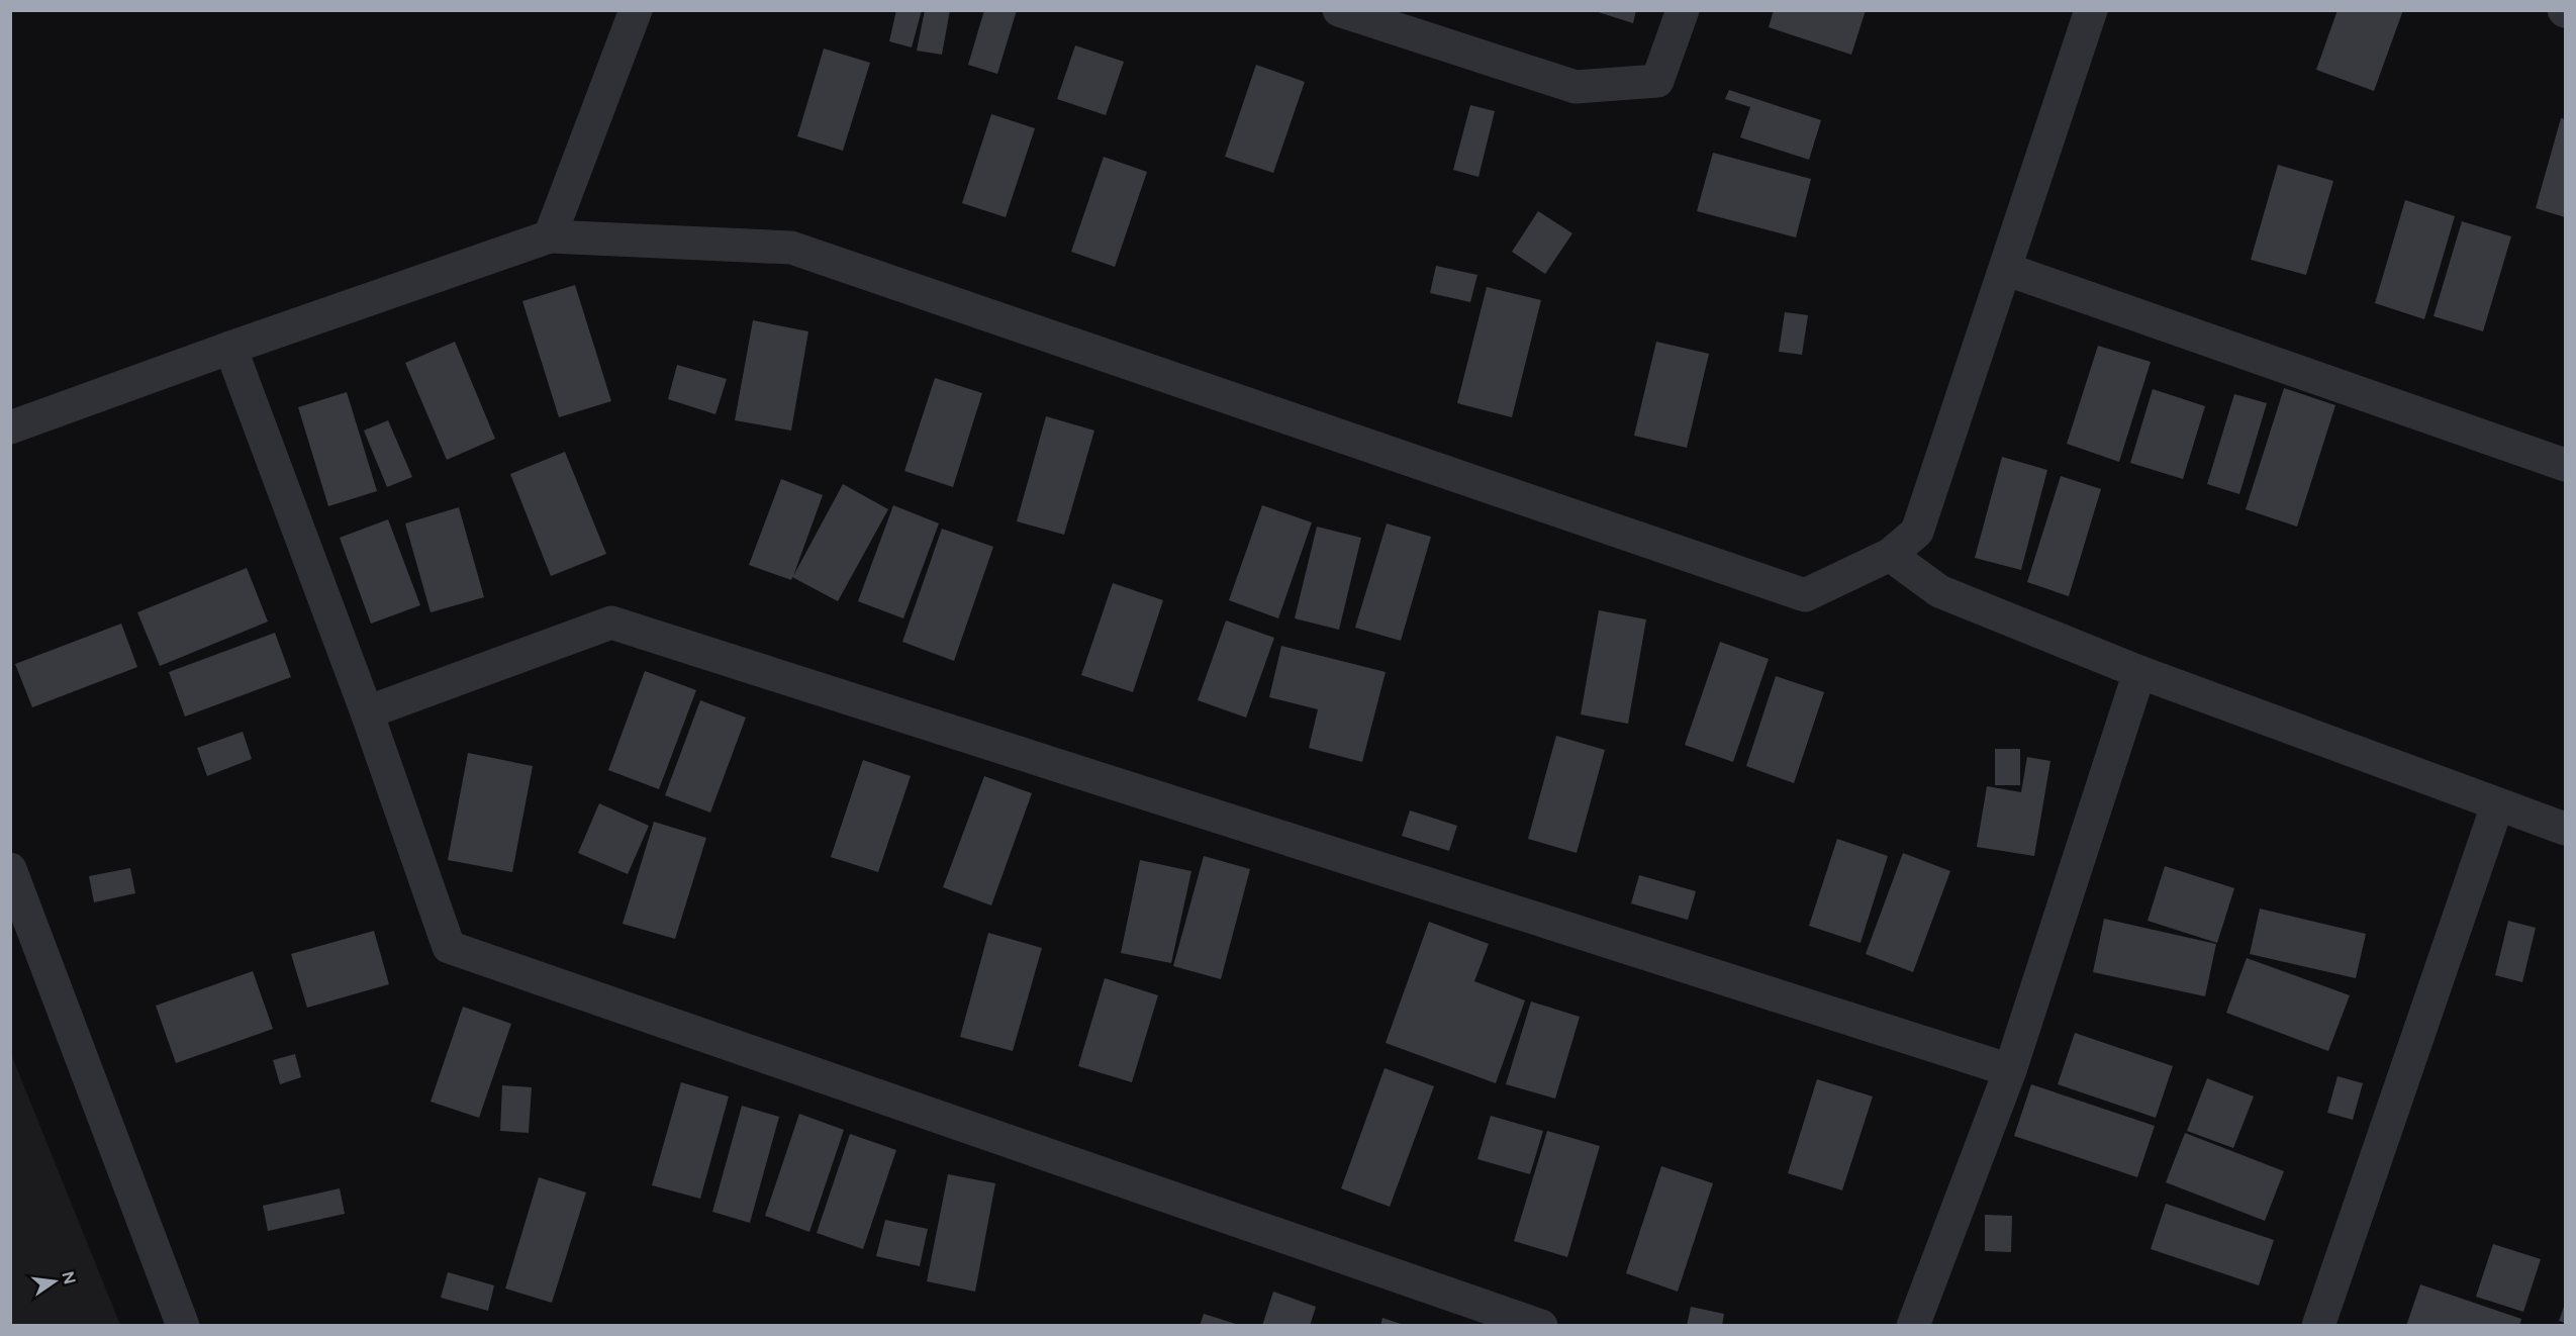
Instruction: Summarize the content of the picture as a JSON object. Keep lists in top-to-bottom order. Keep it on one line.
{"north":"right"}
